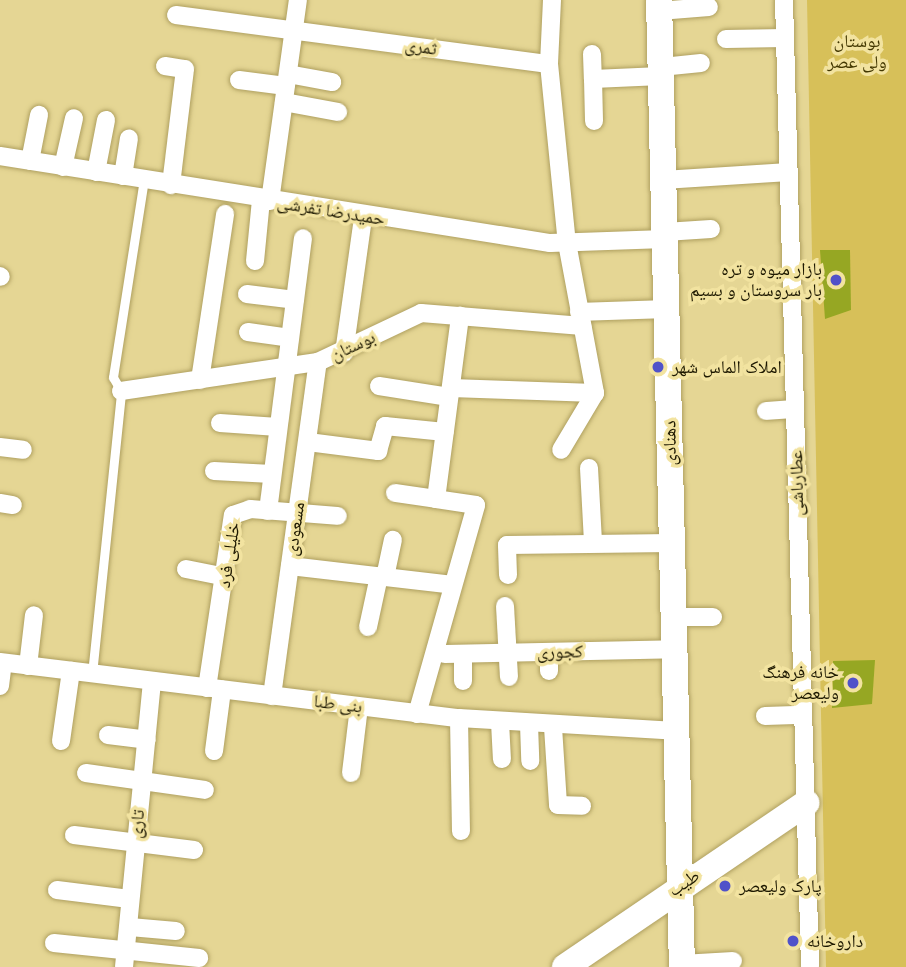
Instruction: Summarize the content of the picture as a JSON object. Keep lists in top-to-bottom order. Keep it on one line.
{"streets":{"main road":["دهنادی","طیب"],"street":["ثمری","حمیدرضا تفرشی","بوستان","عطارباشی","مسعودی","خلیلی فرد","کجوری","بنی طبا","تاری"]},"crossings":[["حمیدرضا تفرشی","دهنادی"],["بوستان","دهنادی"],["بوستان","مسعودی"],["دهنادی","کجوری"],["دهنادی","بنی طبا"],["دهنادی","طیب"],["عطارباشی","طیب"],["مسعودی","بنی طبا"],["خلیلی فرد","بنی طبا"],["بنی طبا","تاری"]],"parks":["بوستان ولی عصر"],"places":["بازار میوه و تره بار سروستان و بسیم","املاک الماس شهر","خانه فرهنگ ولیعصر","پارک ولیعصر","داروخانه"]}
